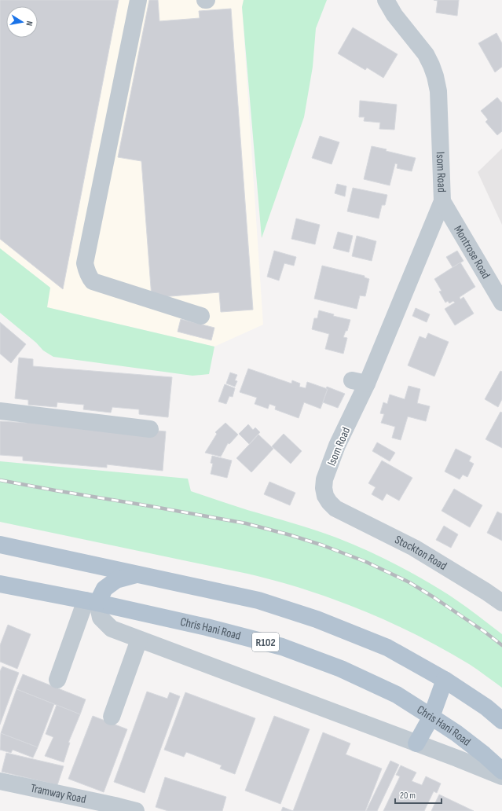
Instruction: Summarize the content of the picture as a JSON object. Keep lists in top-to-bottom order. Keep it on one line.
{"streets":{"main road":["Chris Hani Road","R102"],"street":["Isom Road","Montrose Road","Stockton Road","Tramway Road"]},"crossings":[["Isom Road","Montrose Road"],["Isom Road","Stockton Road"]],"scale_bar":"20 m","north":"right"}
